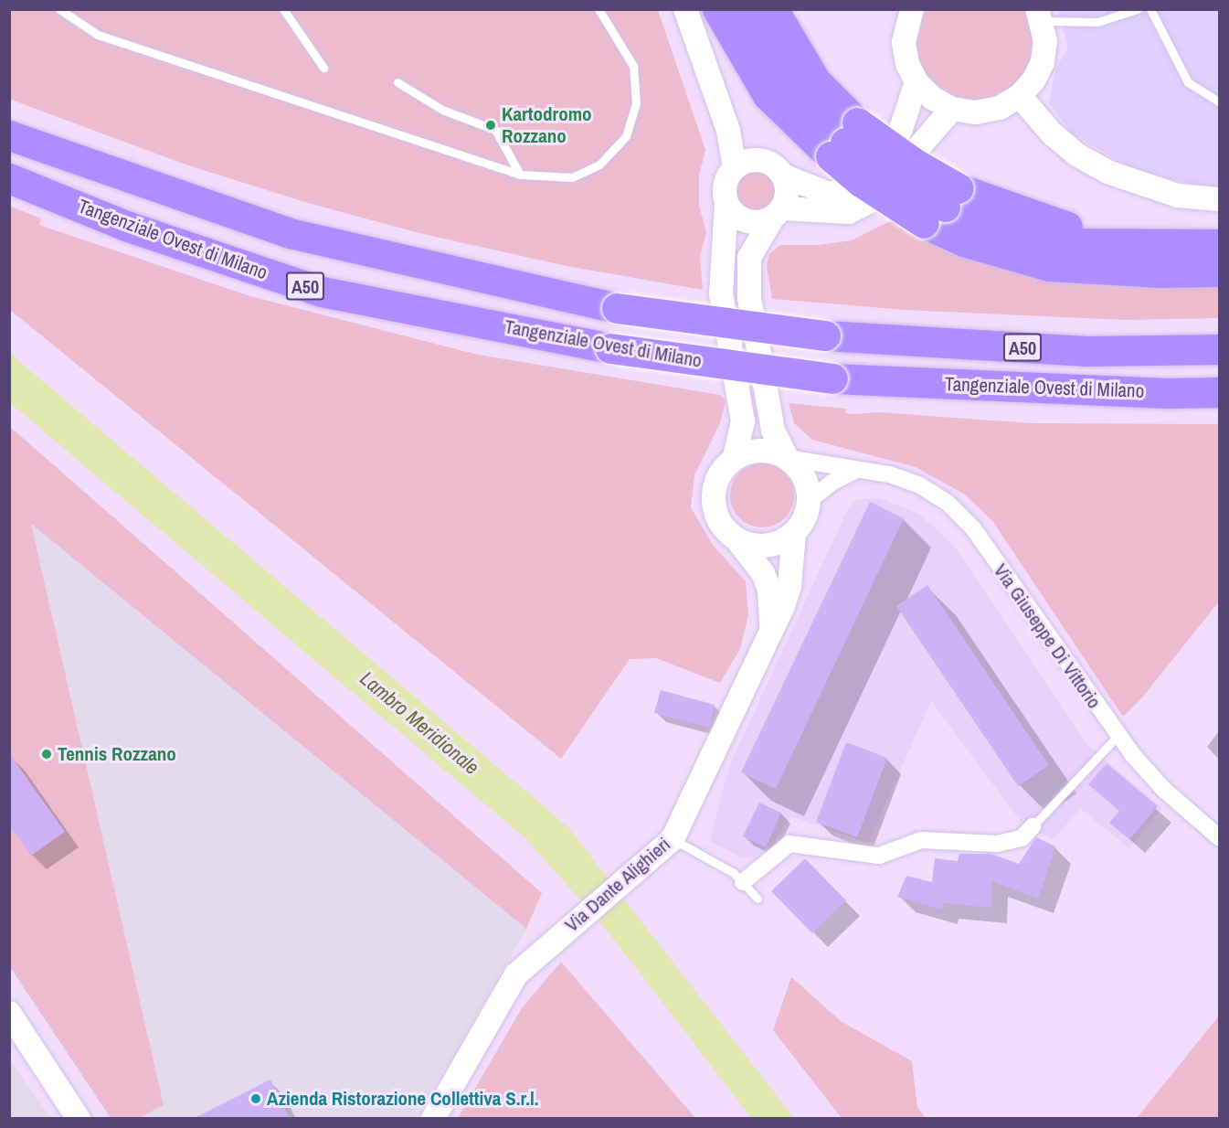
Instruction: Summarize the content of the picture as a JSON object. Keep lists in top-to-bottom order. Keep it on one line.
{"streets":{"highway":["Tangenziale Ovest di Milano","A50"],"street":["Via Giuseppe Di Vittorio","Via Dante Alighieri"]},"crossings":[["Via Giuseppe Di Vittorio","Via Dante Alighieri"]],"water":["Lambro Meridionale"],"places":["Kartodromo Rozzano","Tennis Rozzano","Azienda Ristorazione Collettiva S.r.l."]}
